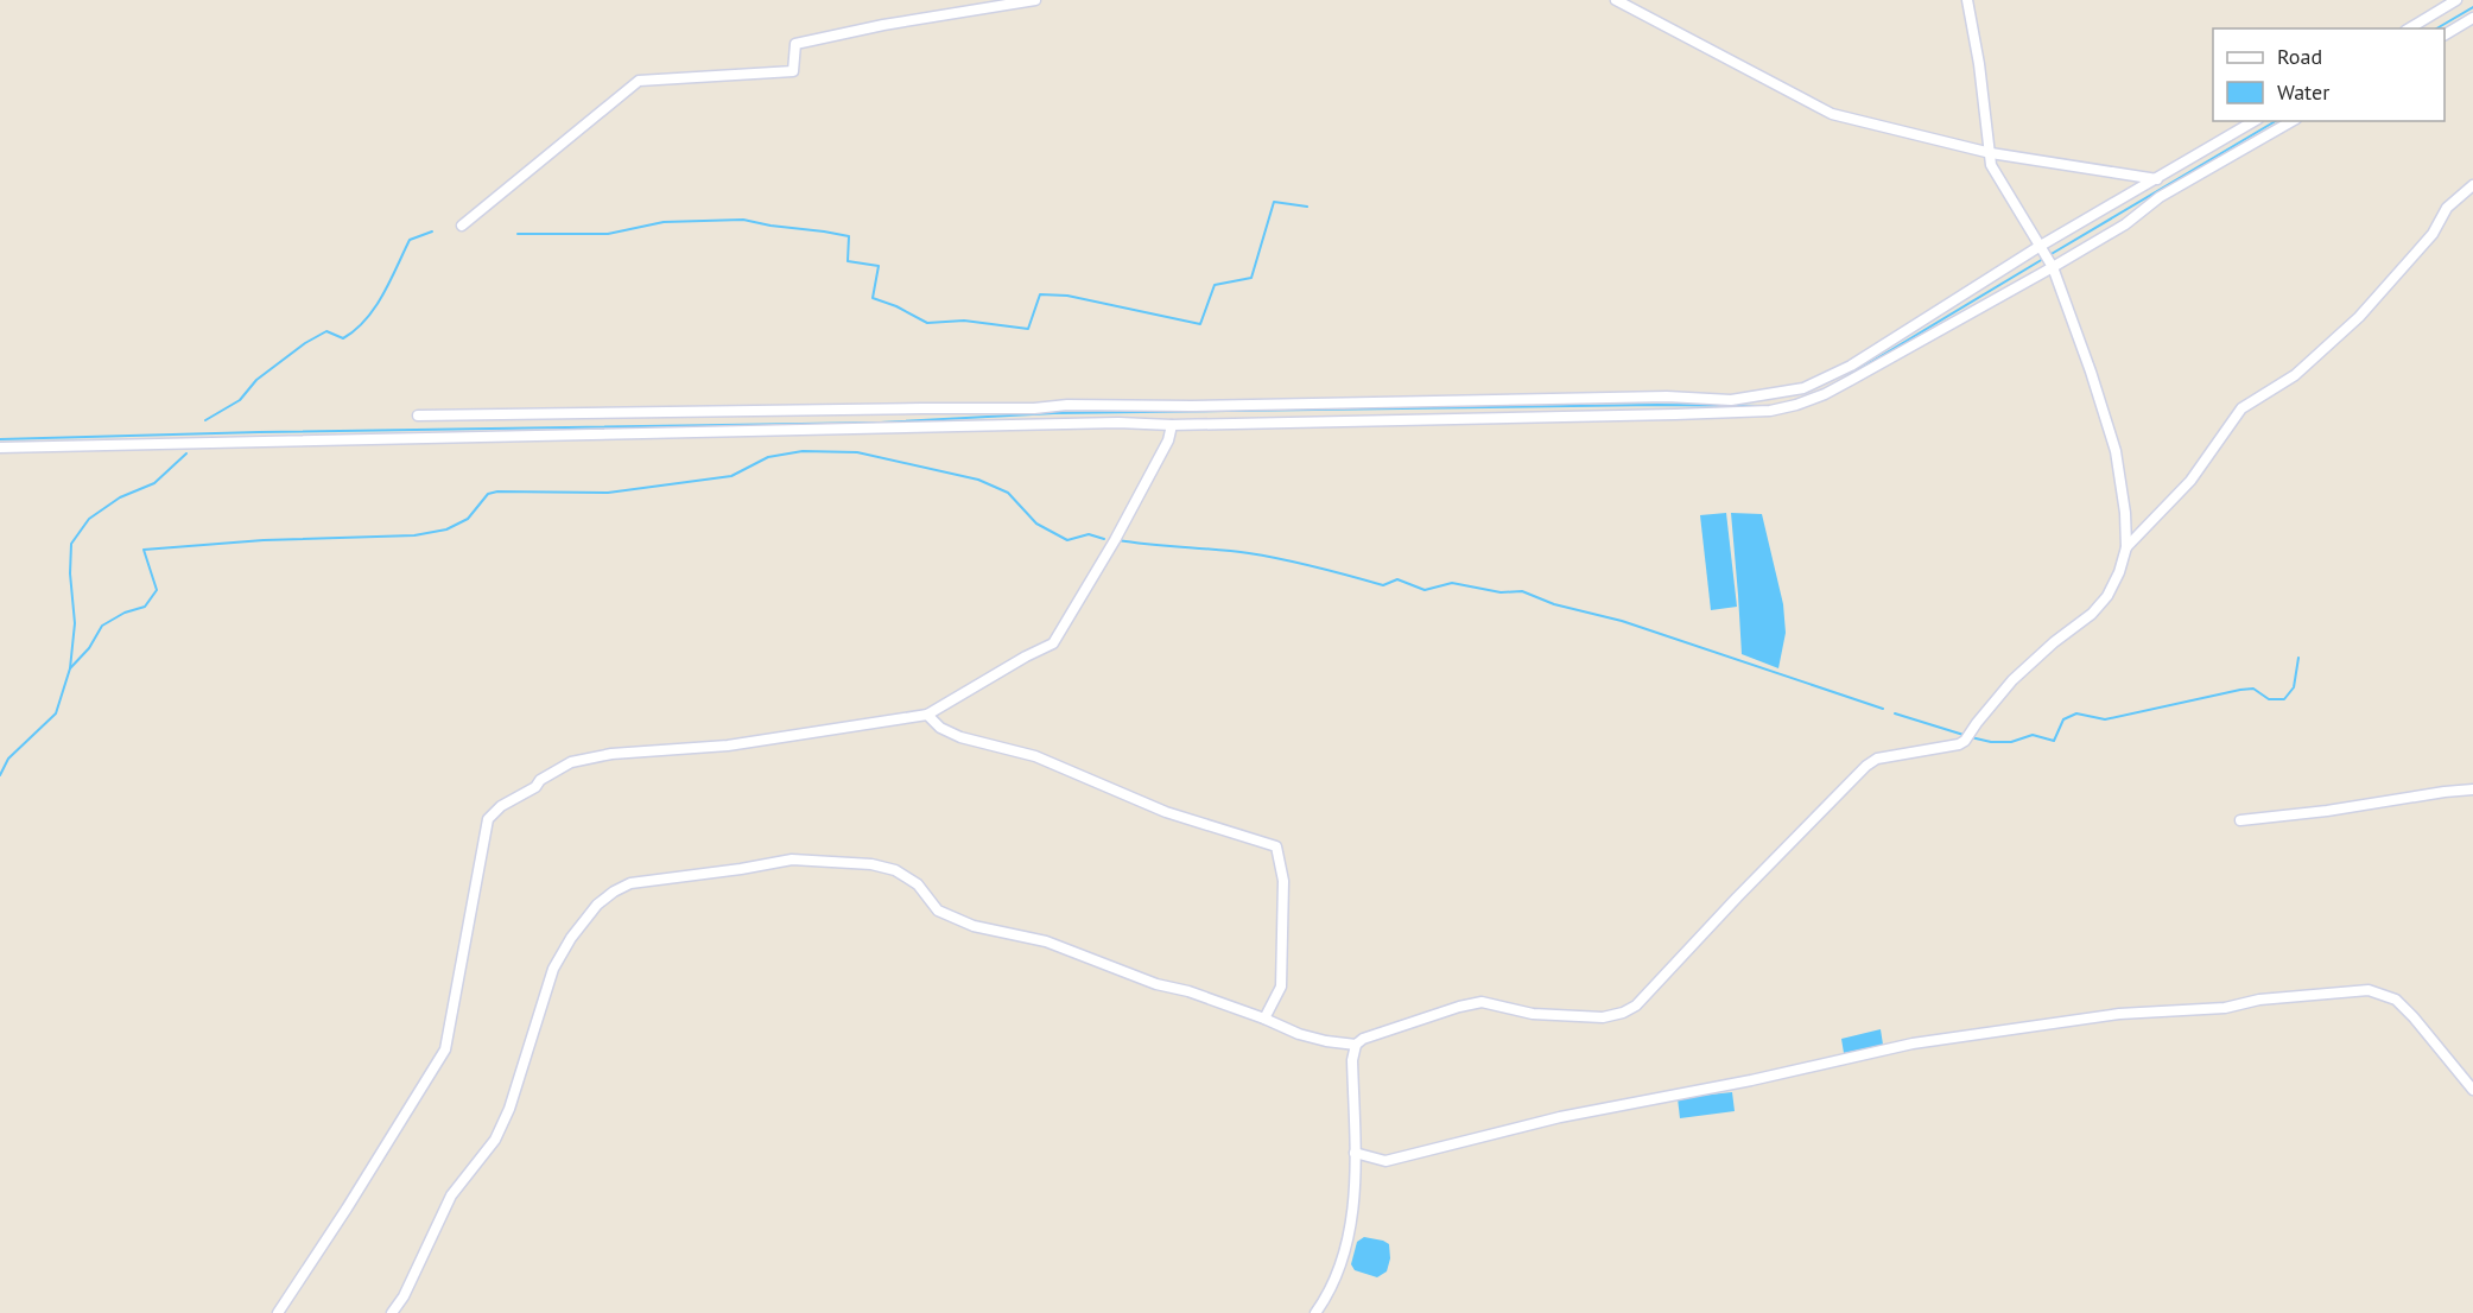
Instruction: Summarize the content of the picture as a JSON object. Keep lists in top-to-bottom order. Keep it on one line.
{"legend":["Road","Water"]}
